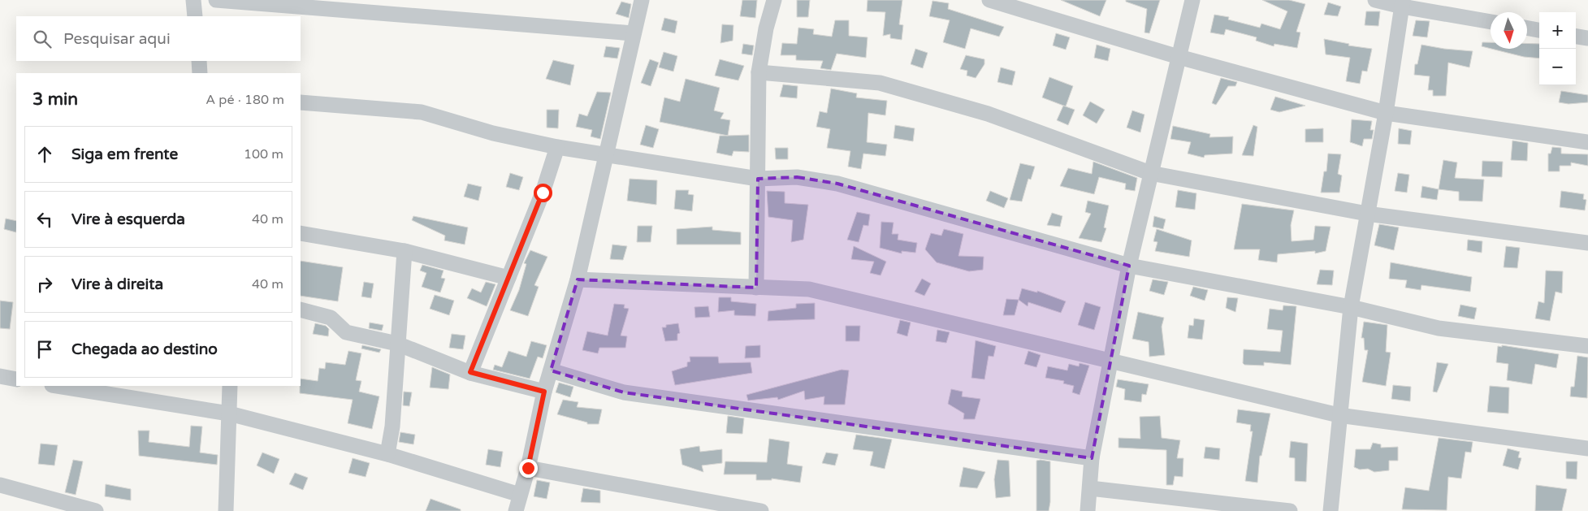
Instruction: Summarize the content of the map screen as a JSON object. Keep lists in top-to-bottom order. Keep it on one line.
{"north":"bottom","page":{"map_buttons":["+","−"],"search":"Pesquisar aqui","heading":["3 min","A pé · 180 m"],"list":[["Siga em frente","100 m"],["Vire à esquerda","40 m"],["Vire à direita","40 m"],"Chegada ao destino"]}}
